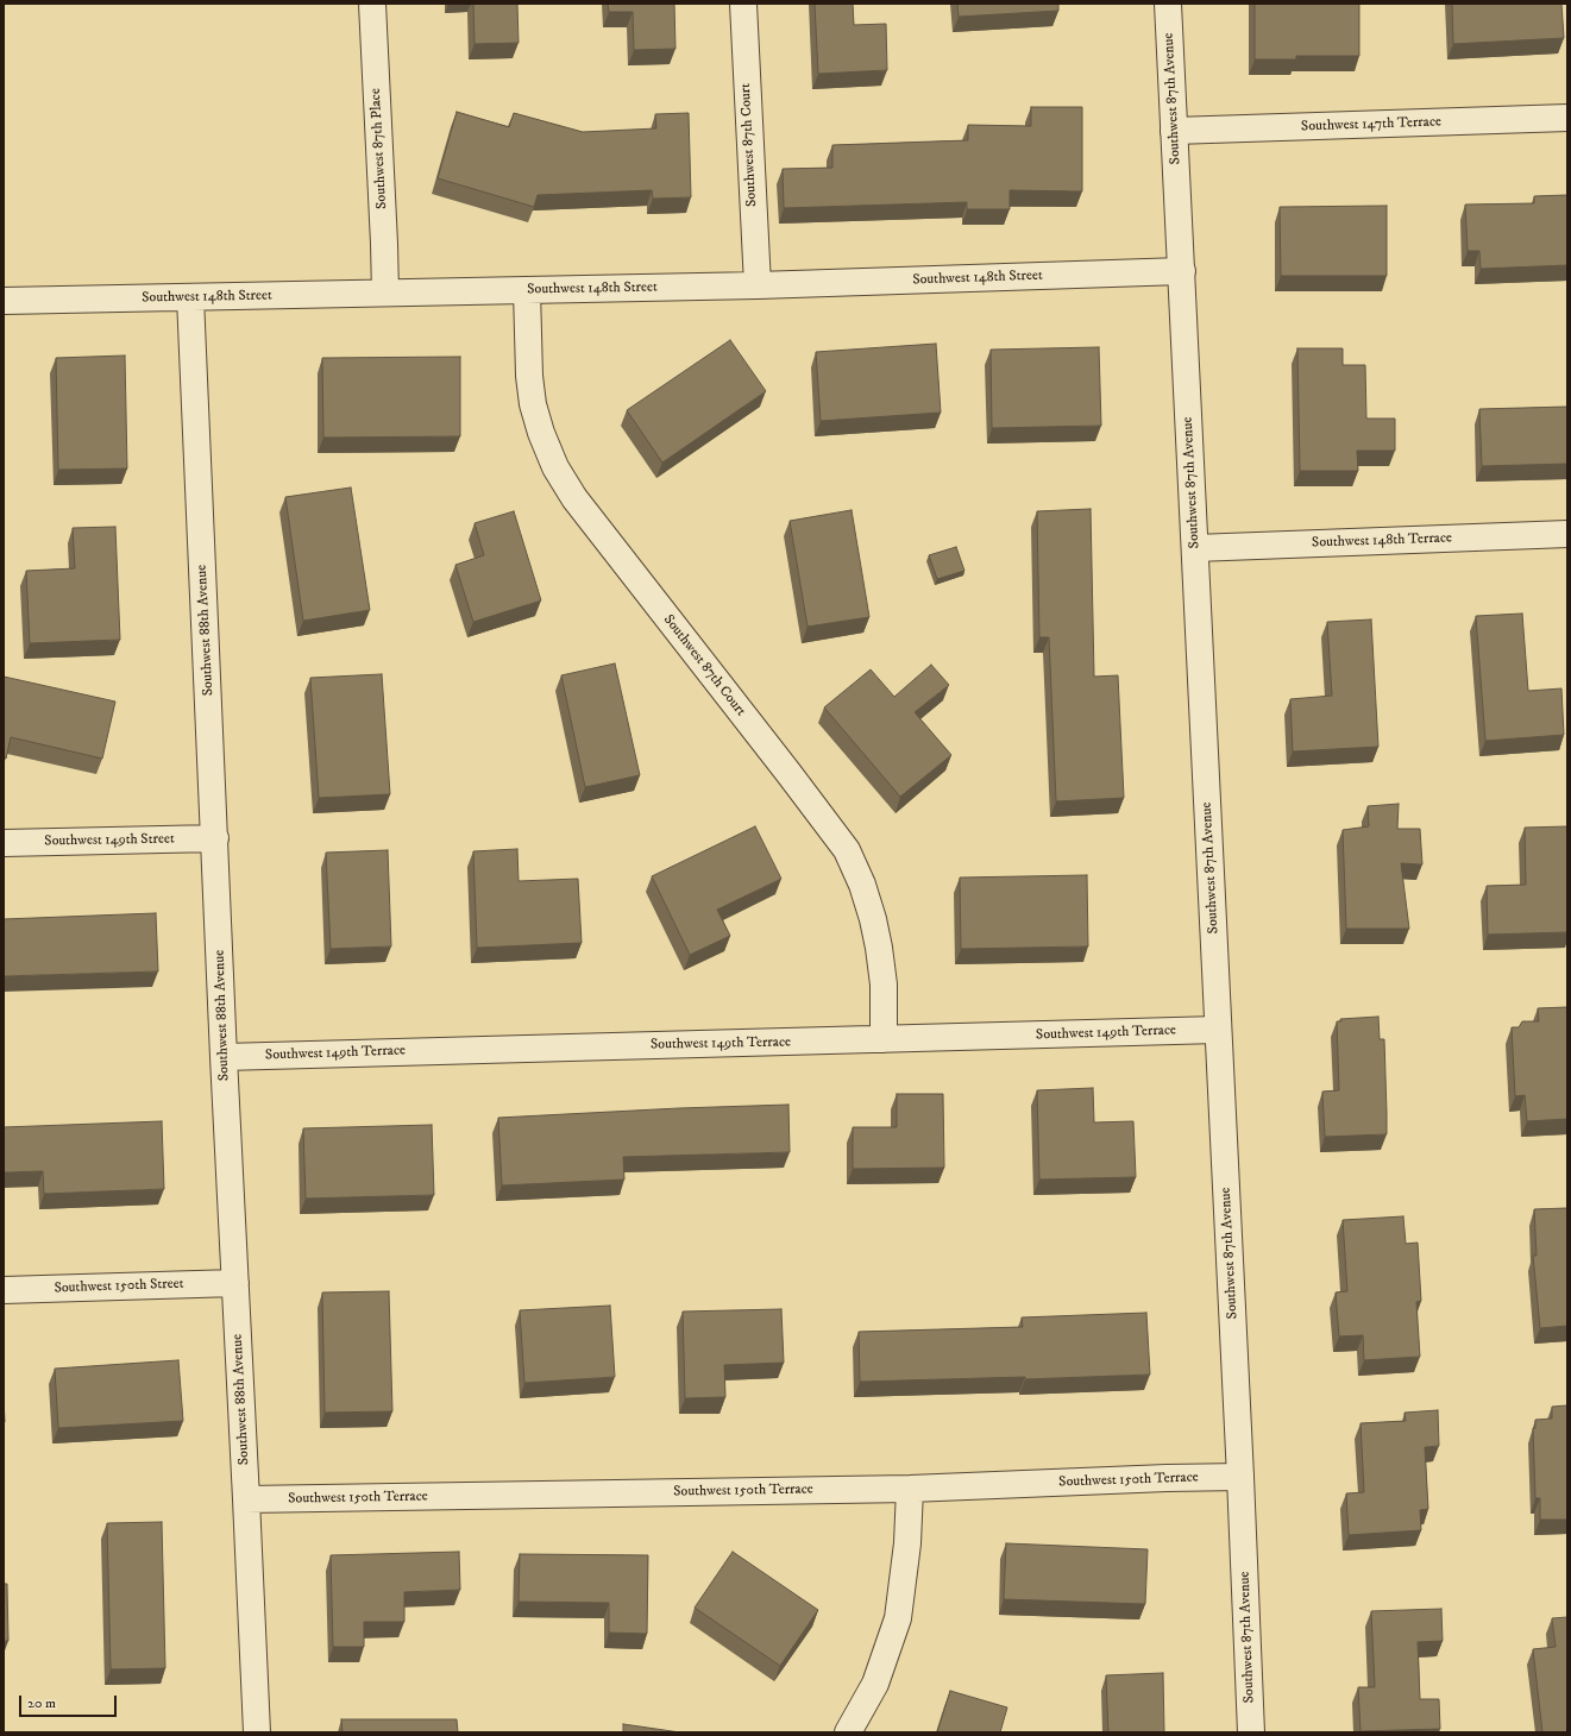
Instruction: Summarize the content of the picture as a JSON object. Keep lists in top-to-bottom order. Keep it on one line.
{"streets":{"street":["Southwest 87th Avenue","Southwest 147th Terrace","Southwest 87th Court","Southwest 87th Place","Southwest 148th Street","Southwest 148th Terrace","Southwest 88th Avenue","Southwest 149th Street","Southwest 149th Terrace","Southwest 150th Street","Southwest 150th Terrace"]},"crossings":[["Southwest 87th Avenue","Southwest 147th Terrace"],["Southwest 87th Avenue","Southwest 148th Street"],["Southwest 87th Avenue","Southwest 148th Terrace"],["Southwest 87th Avenue","Southwest 149th Terrace"],["Southwest 87th Avenue","Southwest 150th Terrace"],["Southwest 87th Court","Southwest 148th Street"],["Southwest 87th Court","Southwest 149th Terrace"],["Southwest 87th Place","Southwest 148th Street"],["Southwest 148th Street","Southwest 88th Avenue"],["Southwest 88th Avenue","Southwest 149th Street"],["Southwest 88th Avenue","Southwest 149th Terrace"],["Southwest 88th Avenue","Southwest 150th Street"],["Southwest 88th Avenue","Southwest 150th Terrace"]],"scale_bar":"20 m"}
